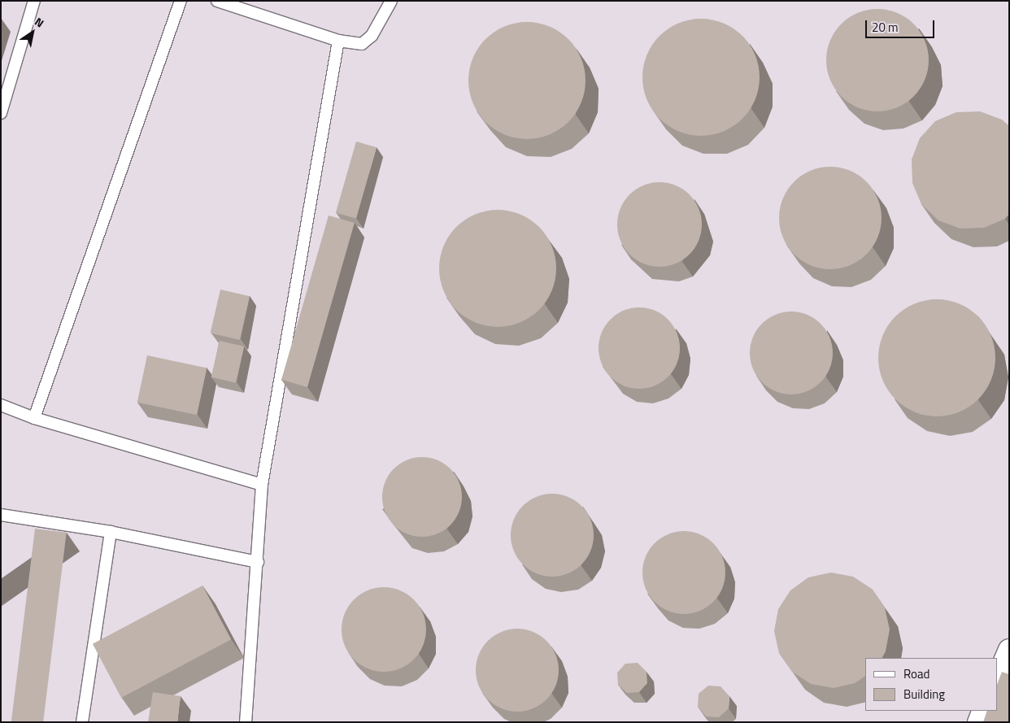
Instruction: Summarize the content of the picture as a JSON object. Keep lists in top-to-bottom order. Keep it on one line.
{"legend":["Road","Building"],"scale_bar":"20 m","north":"top right"}
